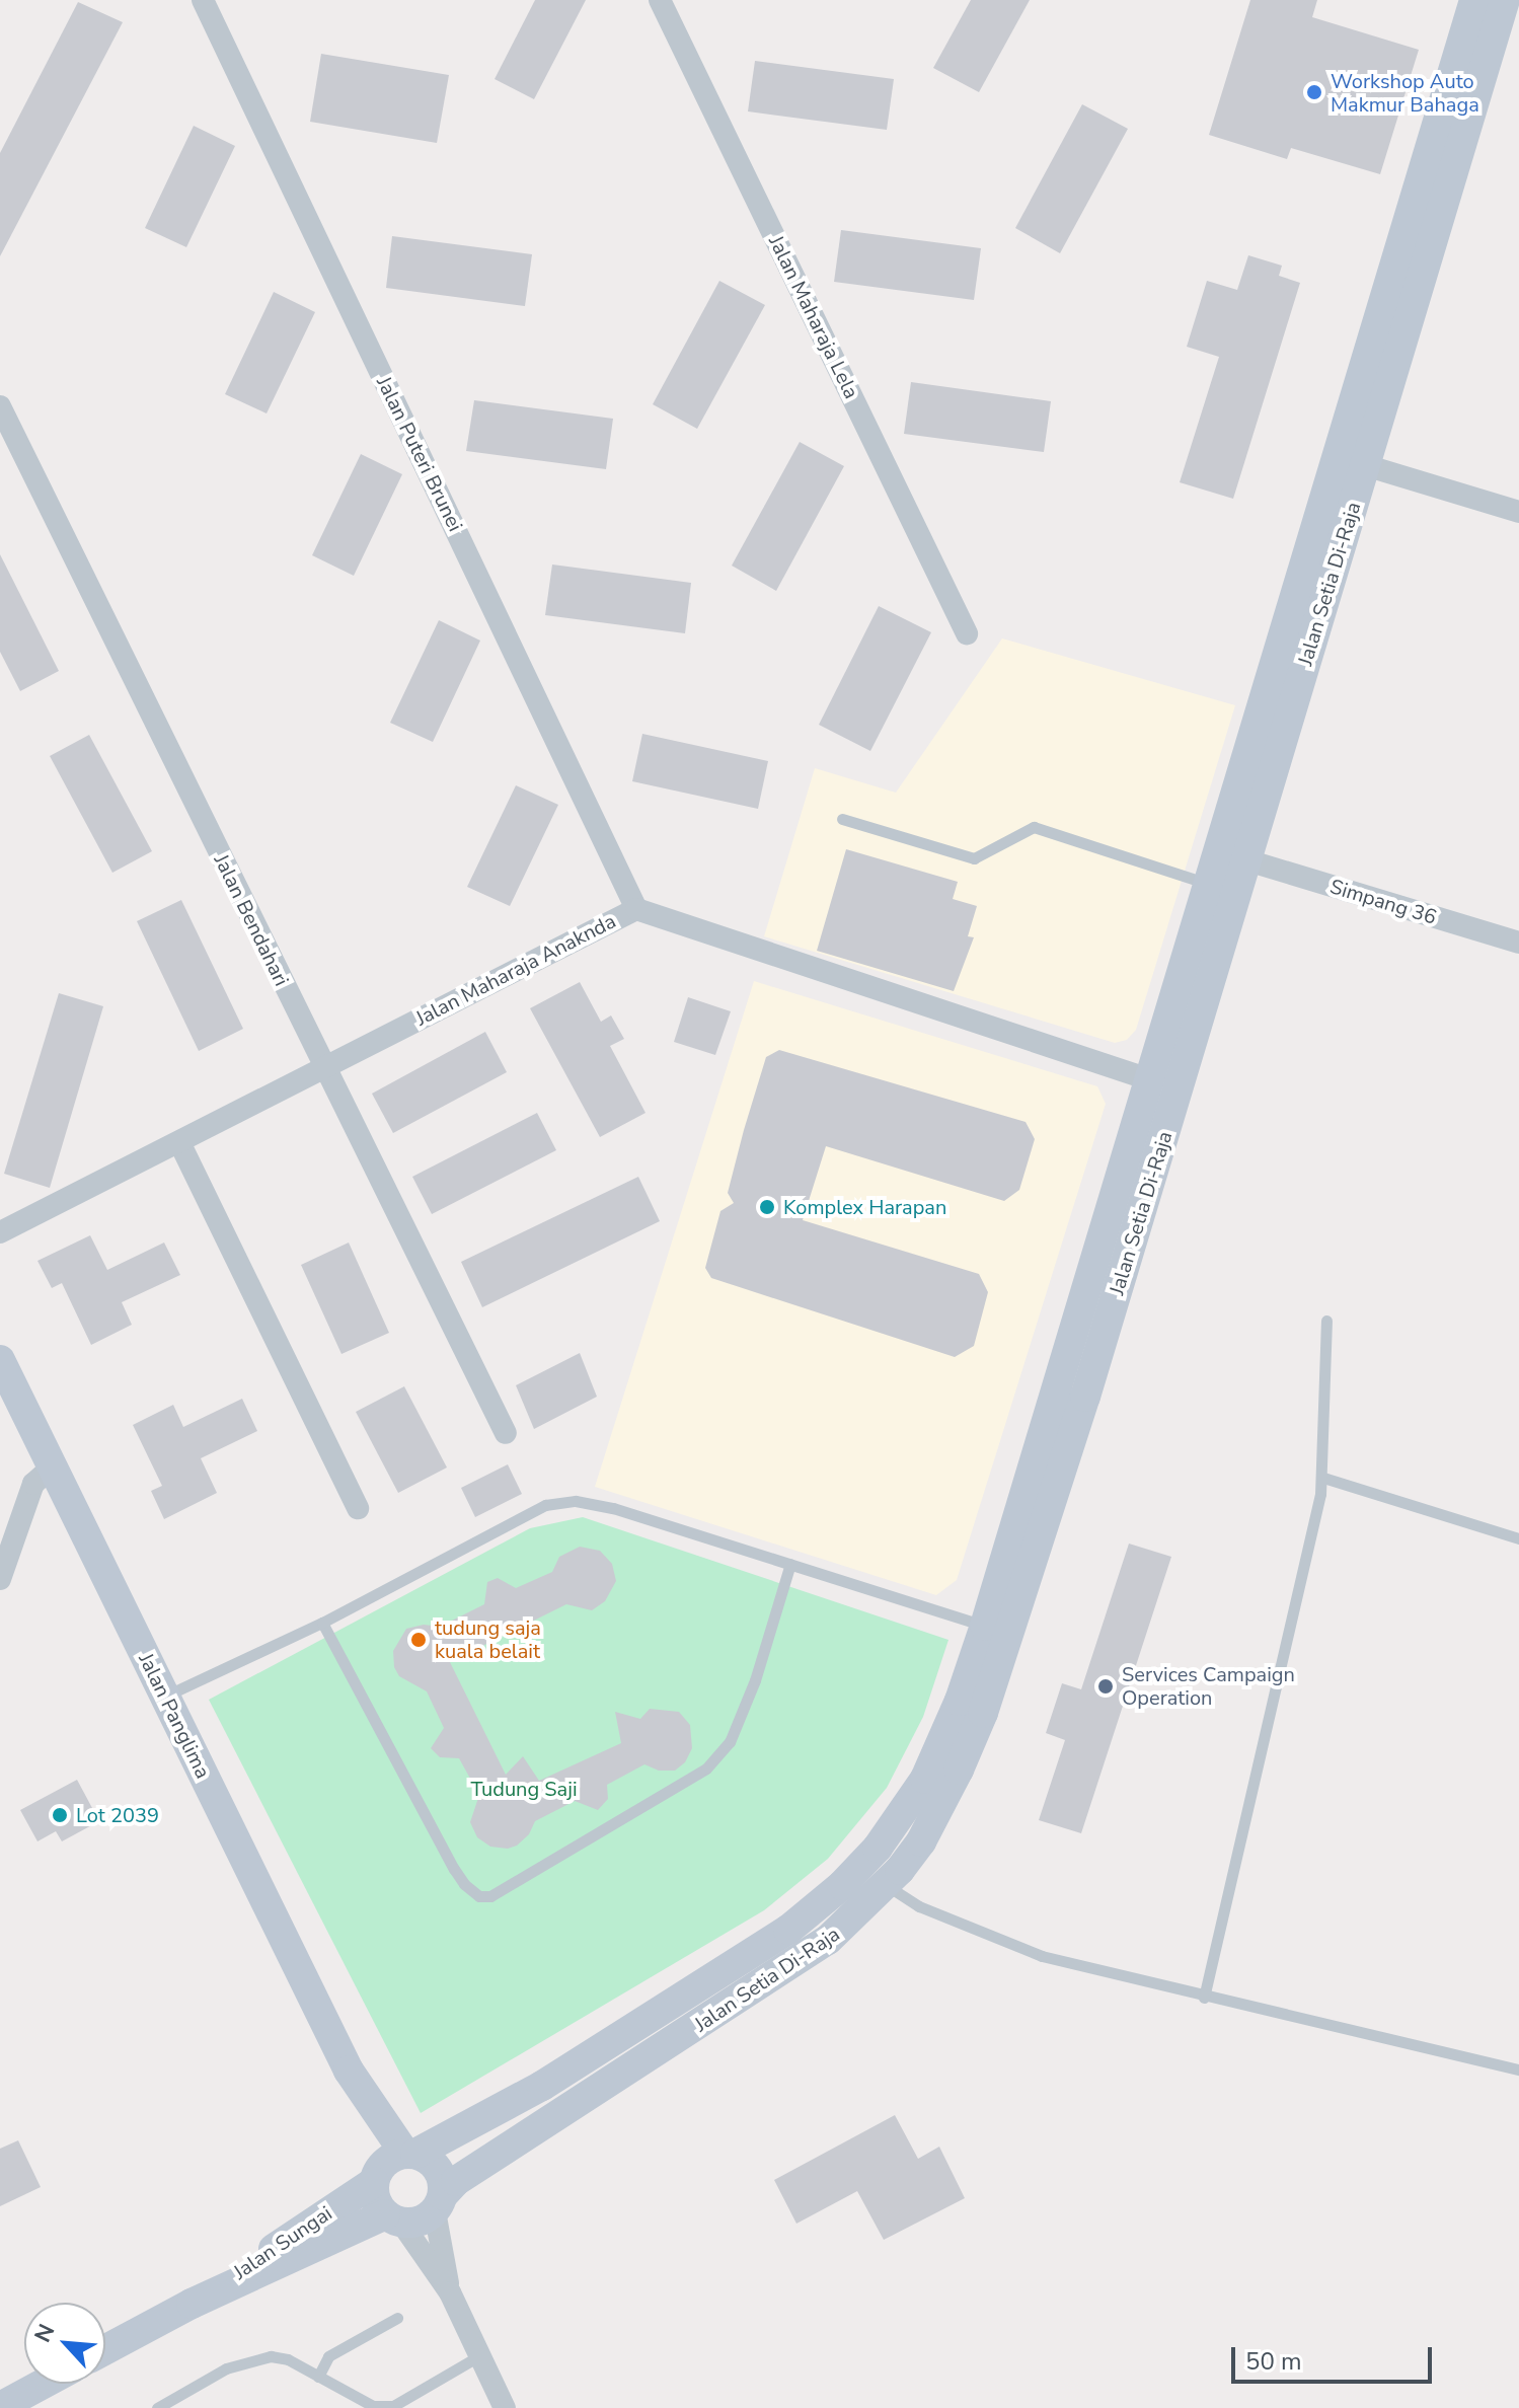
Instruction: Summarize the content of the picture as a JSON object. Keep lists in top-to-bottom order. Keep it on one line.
{"streets":{"main road":["Jalan Setia Di-Raja","Jalan Panglima","Jalan Sungai"],"street":["Jalan Maharaja Lela","Jalan Puteri Brunei","Simpang 36","Jalan Bendahari","Jalan Maharaja Anaknda"]},"crossings":[["Jalan Puteri Brunei","Jalan Maharaja Anaknda"],["Jalan Setia Di-Raja","Simpang 36"],["Jalan Setia Di-Raja","Jalan Maharaja Anaknda"],["Jalan Setia Di-Raja","Jalan Panglima"],["Jalan Setia Di-Raja","Jalan Sungai"],["Jalan Bendahari","Jalan Maharaja Anaknda"],["Jalan Panglima","Jalan Sungai"]],"parks":["Tudung Saji"],"places":["Workshop Auto Makmur Bahaga","Komplex Harapan","tudung saja kuala belait","Services Campaign Operation","Lot 2039"],"scale_bar":"50 m","north":"top left"}
